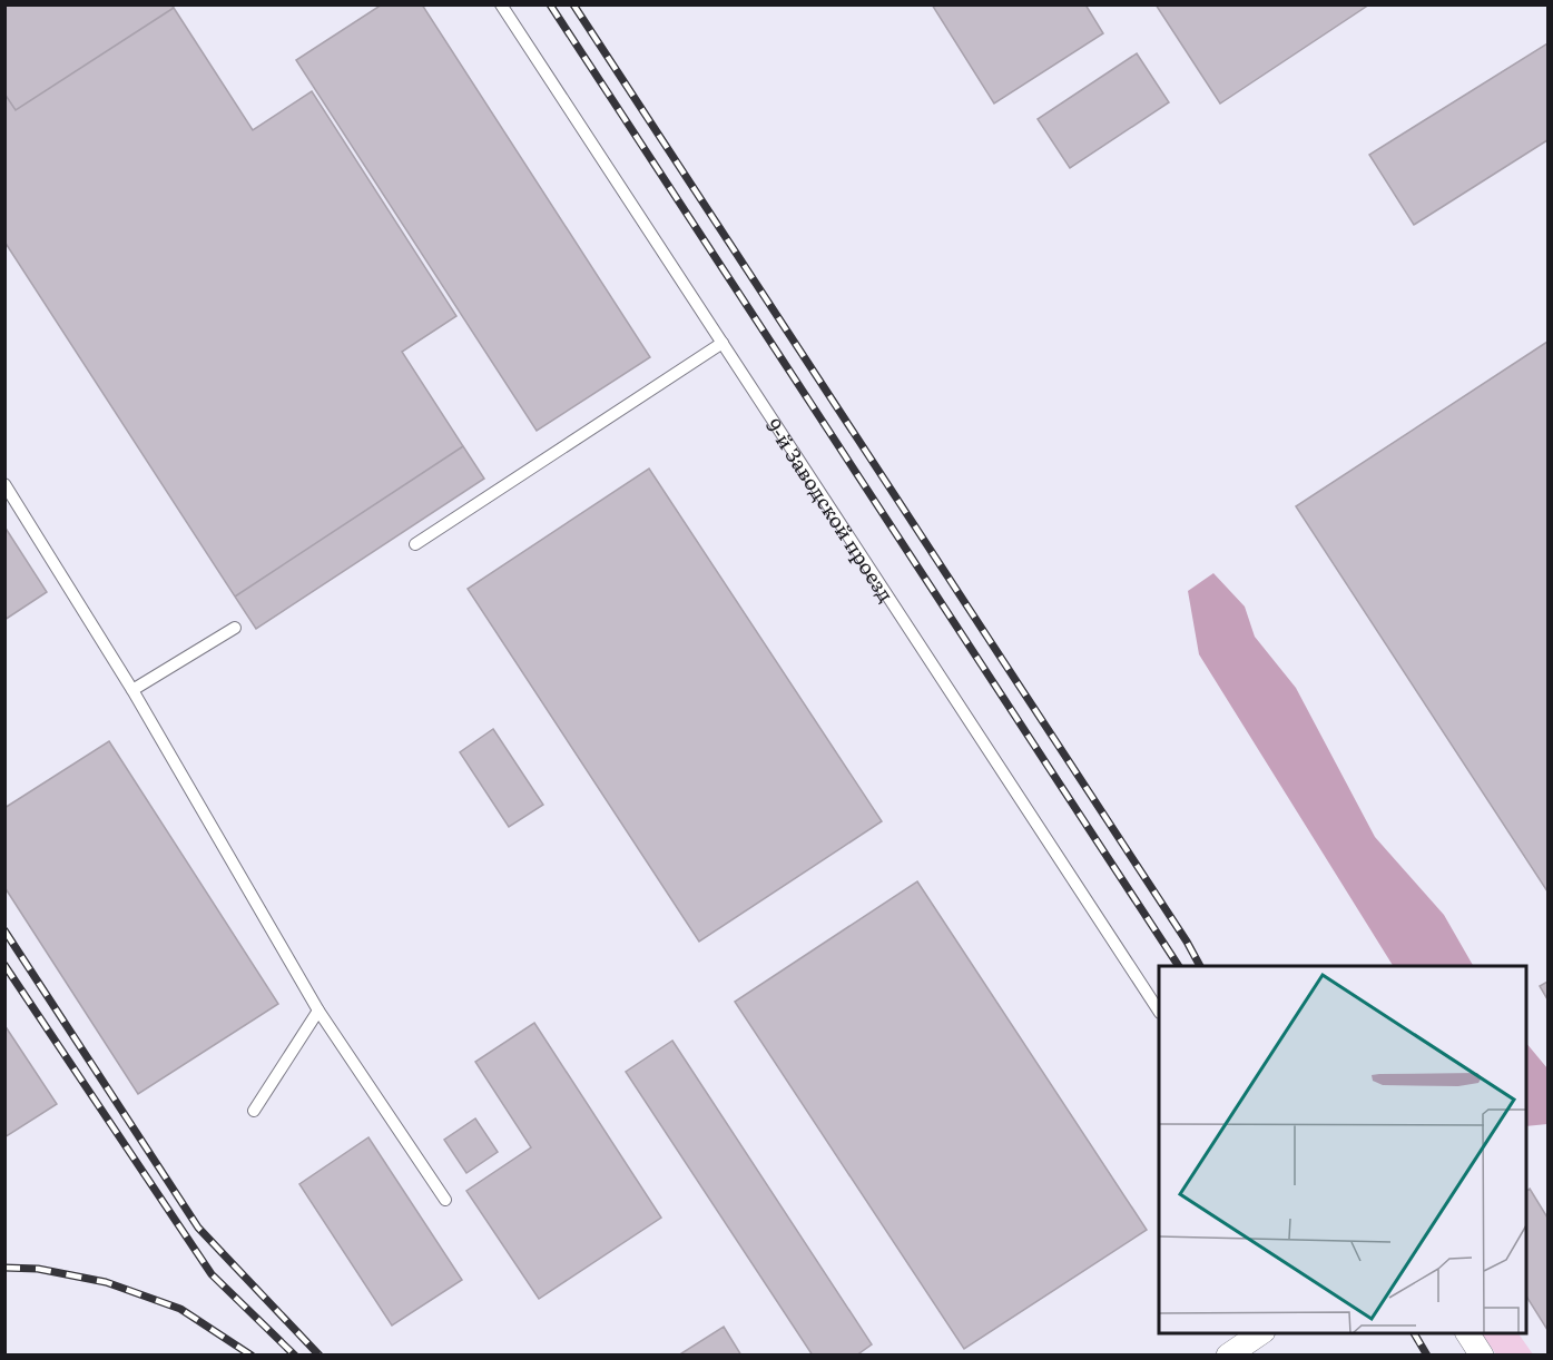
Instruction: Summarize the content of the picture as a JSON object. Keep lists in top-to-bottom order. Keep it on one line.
{"streets":{"lane":["9-й Заводской проезд"]}}
